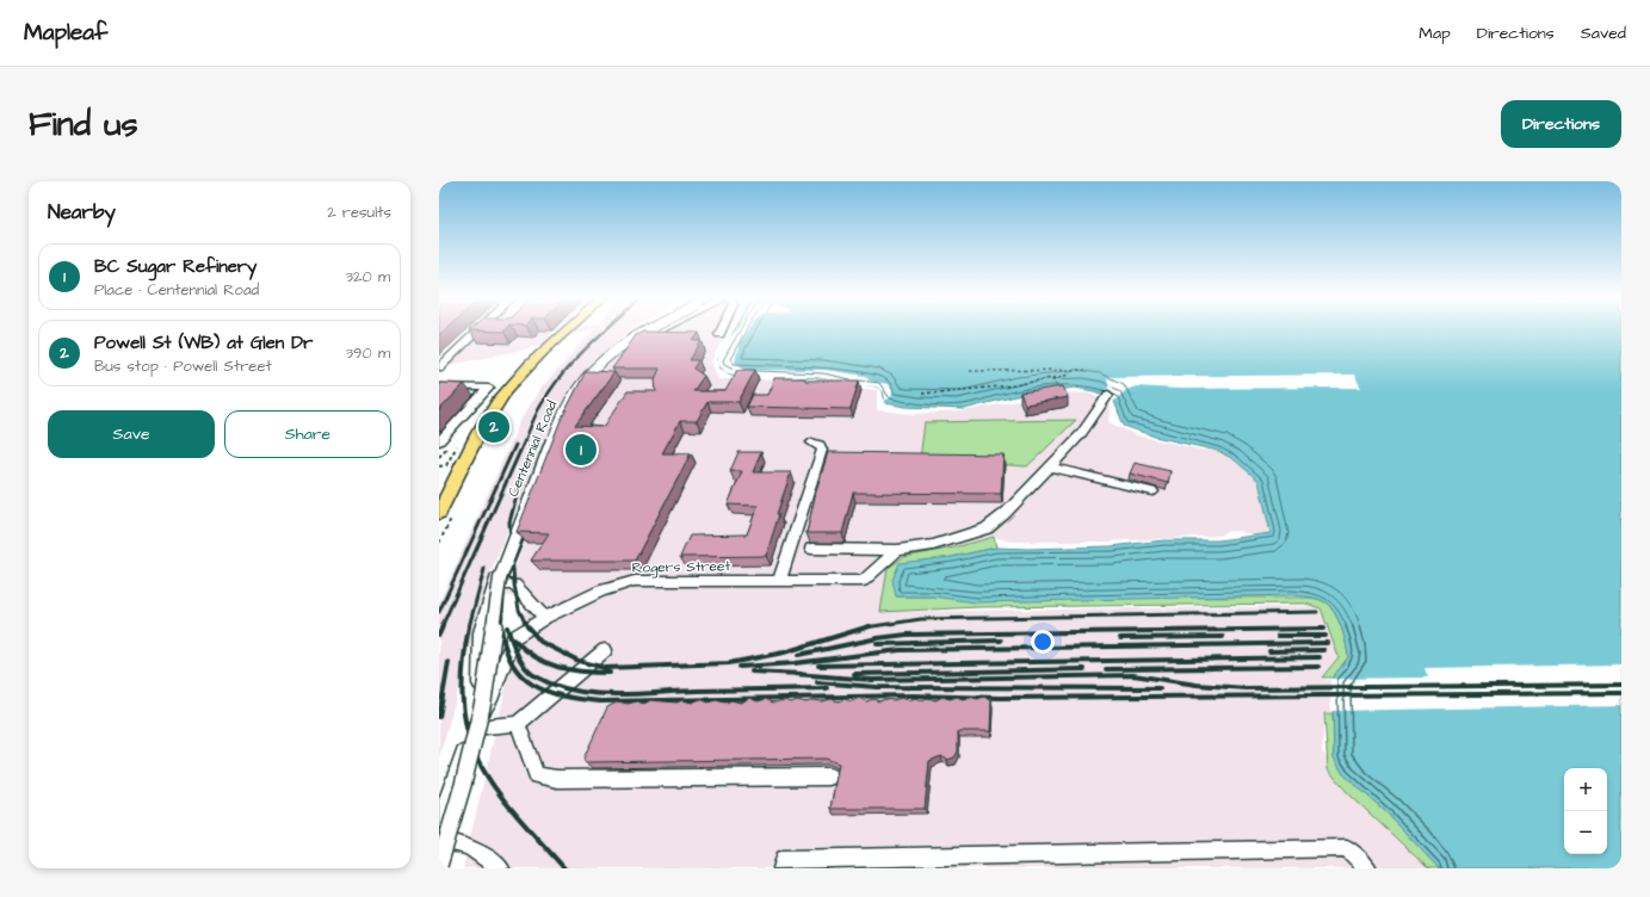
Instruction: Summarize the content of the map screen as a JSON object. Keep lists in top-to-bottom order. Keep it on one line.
{"streets":{"street":["Centennial Road","Rogers Street"]},"crossings":[["Centennial Road","Rogers Street"]],"page":{"header":"Mapleaf","nav":["Map","Directions","Saved"],"buttons":["Directions",["Save","Share"]],"title":"Find us","heading":["Nearby","2 results"],"list":[{"mark":"1","name":"BC Sugar Refinery","note":"Place · Centennial Road","value":"320 m"},{"mark":"2","name":"Powell St (WB) at Glen Dr","note":"Bus stop · Powell Street","value":"390 m"}],"pins":["2","1"],"map_buttons":["+","−"]}}
